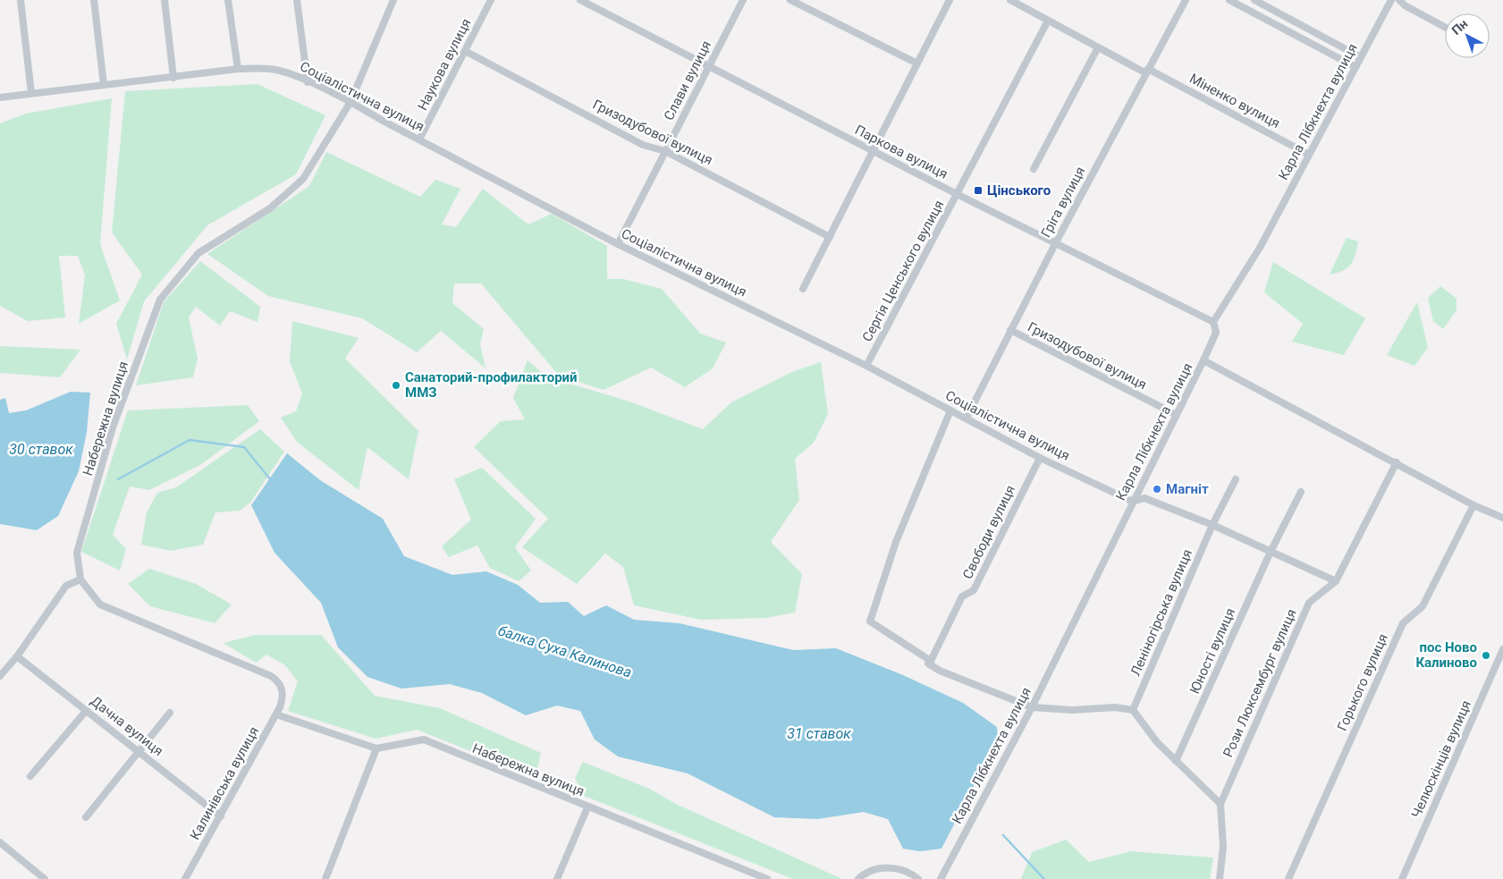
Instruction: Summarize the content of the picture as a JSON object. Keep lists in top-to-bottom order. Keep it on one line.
{"streets":{"street":["Наукова вулиця","Слави вулиця","Соціалістична вулиця","Міненко вулиця","Карла Лібкнехта вулиця","Гризодубової вулиця","Паркова вулиця","Гріга вулиця","Сергія Ценського вулиця","Набережна вулиця","Свободи вулиця","Леніногірська вулиця","Юності вулиця","Горького вулиця","Рози Люксембург вулиця","Дачна вулиця","Челюскінців вулиця","Калинівська вулиця"]},"crossings":[["Наукова вулиця","Соціалістична вулиця"],["Наукова вулиця","Гризодубової вулиця"],["Слави вулиця","Соціалістична вулиця"],["Слави вулиця","Гризодубової вулиця"],["Слави вулиця","Паркова вулиця"],["Соціалістична вулиця","Карла Лібкнехта вулиця"],["Соціалістична вулиця","Гріга вулиця"],["Соціалістична вулиця","Сергія Ценського вулиця"],["Соціалістична вулиця","Набережна вулиця"],["Соціалістична вулиця","Свободи вулиця"],["Соціалістична вулиця","Леніногірська вулиця"],["Соціалістична вулиця","Юності вулиця"],["Соціалістична вулиця","Рози Люксембург вулиця"],["Міненко вулиця","Карла Лібкнехта вулиця"],["Міненко вулиця","Гріга вулиця"],["Міненко вулиця","Сергія Ценського вулиця"],["Карла Лібкнехта вулиця","Гризодубової вулиця"],["Карла Лібкнехта вулиця","Паркова вулиця"],["Гризодубової вулиця","Гріга вулиця"],["Паркова вулиця","Гріга вулиця"],["Паркова вулиця","Сергія Ценського вулиця"],["Набережна вулиця","Калинівська вулиця"],["Дачна вулиця","Калинівська вулиця"]],"water":["30 ставок","балка Суха Калинова","31 ставок"],"places":{"transit":["Цінського"],"other":["Санаторий-профилакторий ММЗ","Магніт","пос Ново Калиново"]},"north":"top left"}
